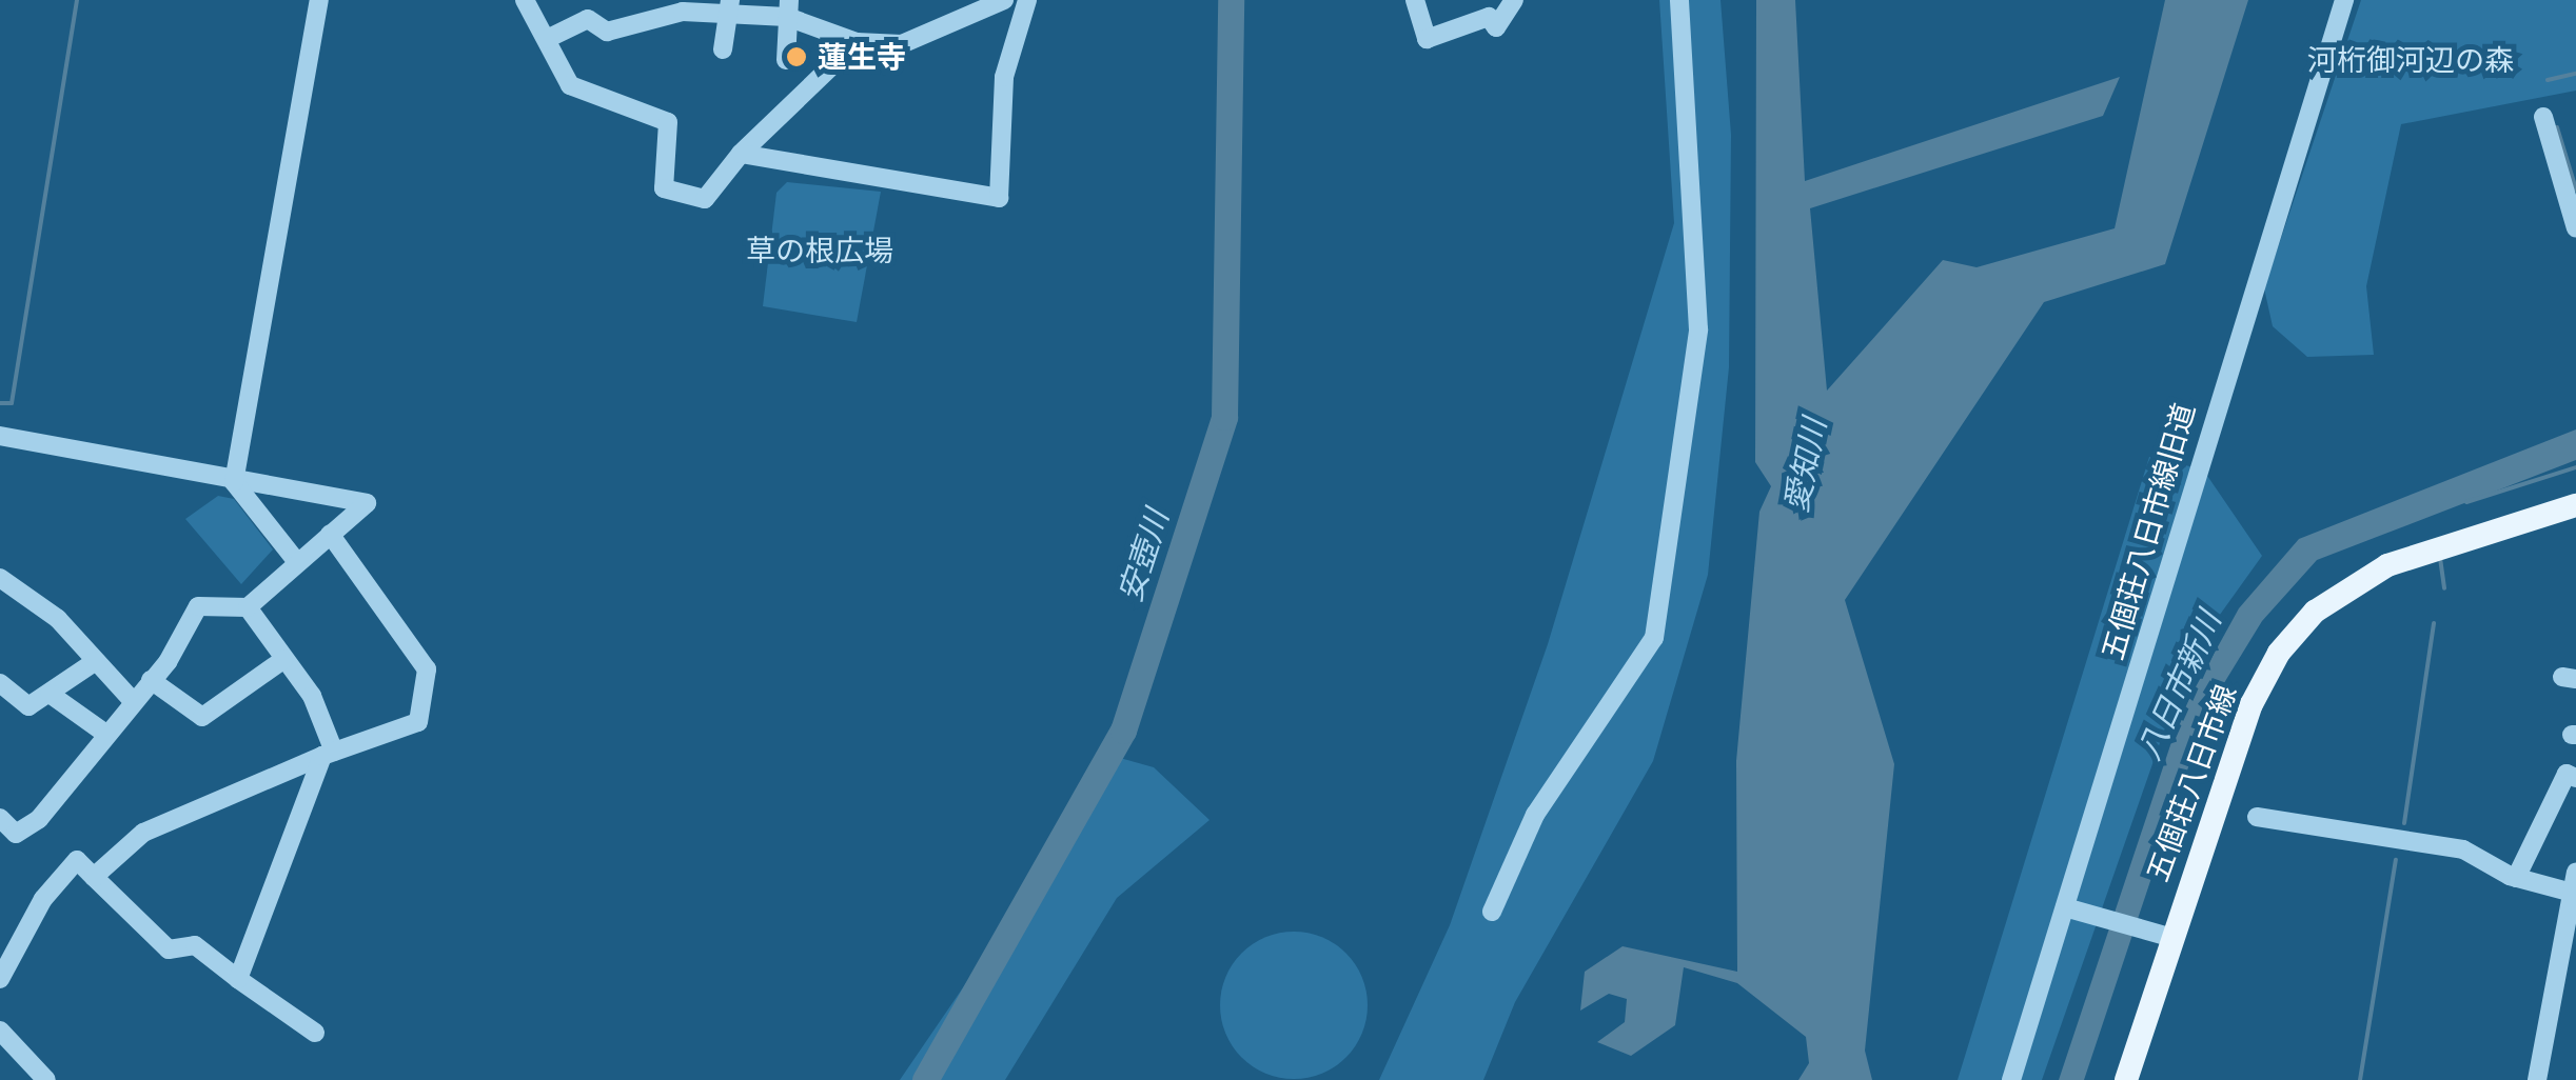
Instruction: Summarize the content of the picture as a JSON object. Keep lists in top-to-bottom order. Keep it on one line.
{"streets":{"main road":["五個荘八日市線"],"street":["五個荘八日市線旧道"]},"water":["愛知川","安壺川","八日市新川"],"parks":["河桁御河辺の森","草の根広場"],"places":["蓮生寺"]}
